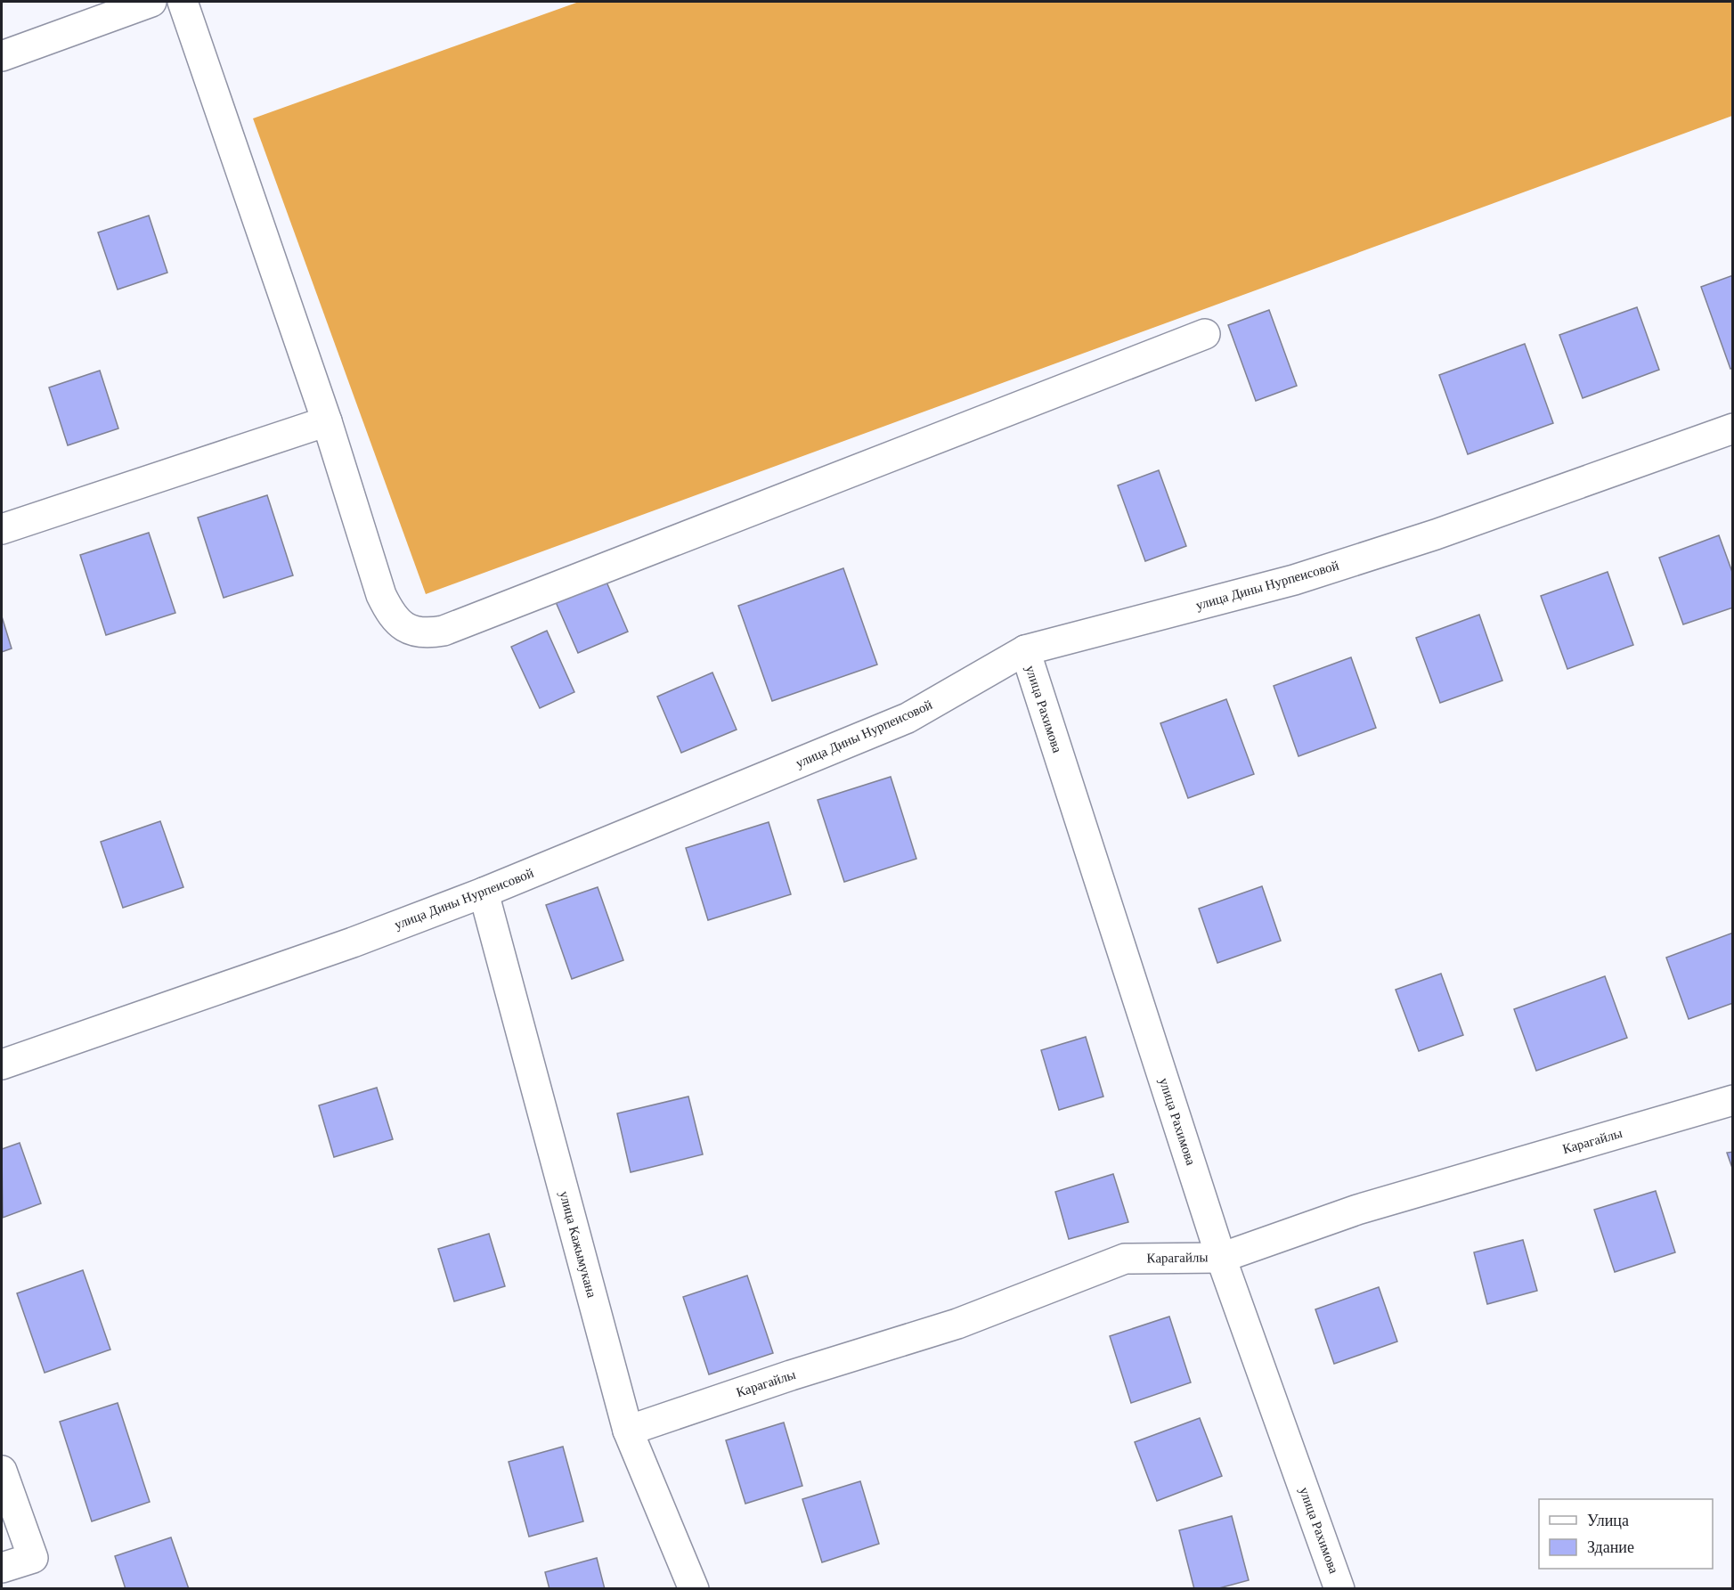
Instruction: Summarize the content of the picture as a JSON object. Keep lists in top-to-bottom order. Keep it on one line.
{"streets":{"street":["улица Дины Нурпеисовой","улица Рахимова","Карагайлы","улица Кажымукана"]},"crossings":[["улица Дины Нурпеисовой","улица Рахимова"],["улица Дины Нурпеисовой","улица Кажымукана"],["улица Рахимова","Карагайлы"],["Карагайлы","улица Кажымукана"]],"legend":["Улица","Здание"]}
